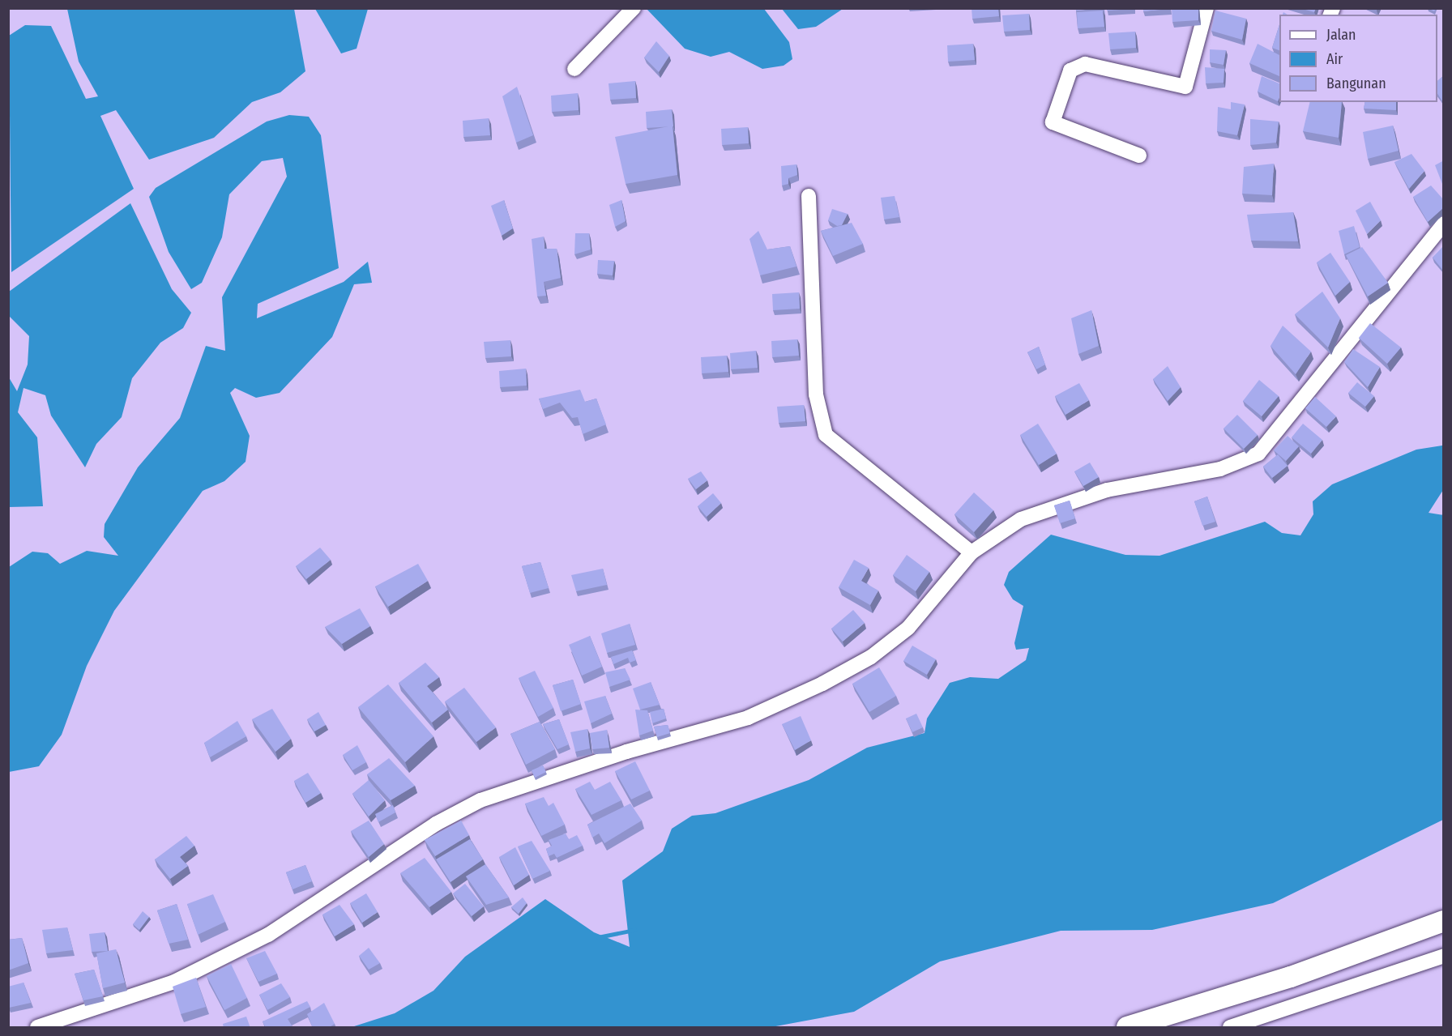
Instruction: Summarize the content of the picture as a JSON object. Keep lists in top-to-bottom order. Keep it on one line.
{"legend":["Jalan","Air","Bangunan"]}
